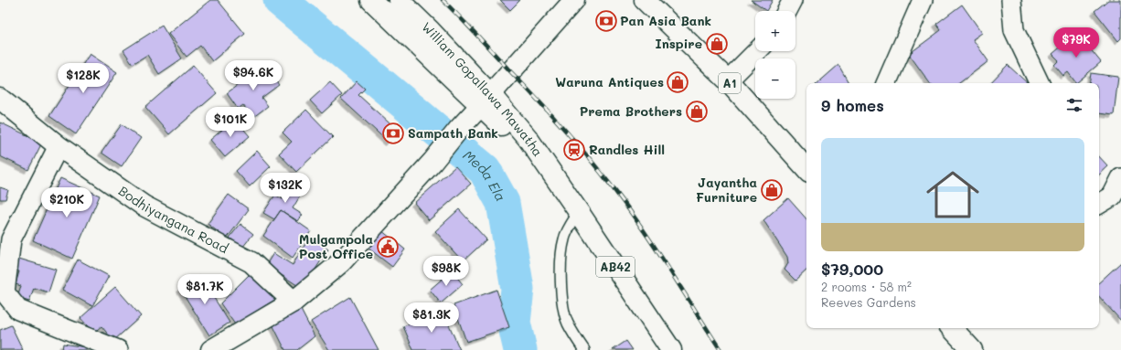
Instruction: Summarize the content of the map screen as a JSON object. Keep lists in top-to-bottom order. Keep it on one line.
{"streets":{"main road":["A1","William Gopallawa Mawatha","Bodhiyangana Road","AB42"]},"water":["Meda Ela"],"places":{"bank":["Pan Asia Bank","Sampath Bank"],"shop":["Inspire","Waruna Antiques","Prema Brothers","Jayantha Furniture"],"station":["Randles Hill"],"public building":["Mulgampola Post Office"]},"page":{"map_buttons":["+","−"],"price":["$79K","$94.6K","$128K","$101K","$132K","$210K","$98K","$81.7K","$81.3K"],"heading":"9 homes","list":[{"name":"$79,000","note":"2 rooms · 58 m² · Reeves Gardens"}]}}
